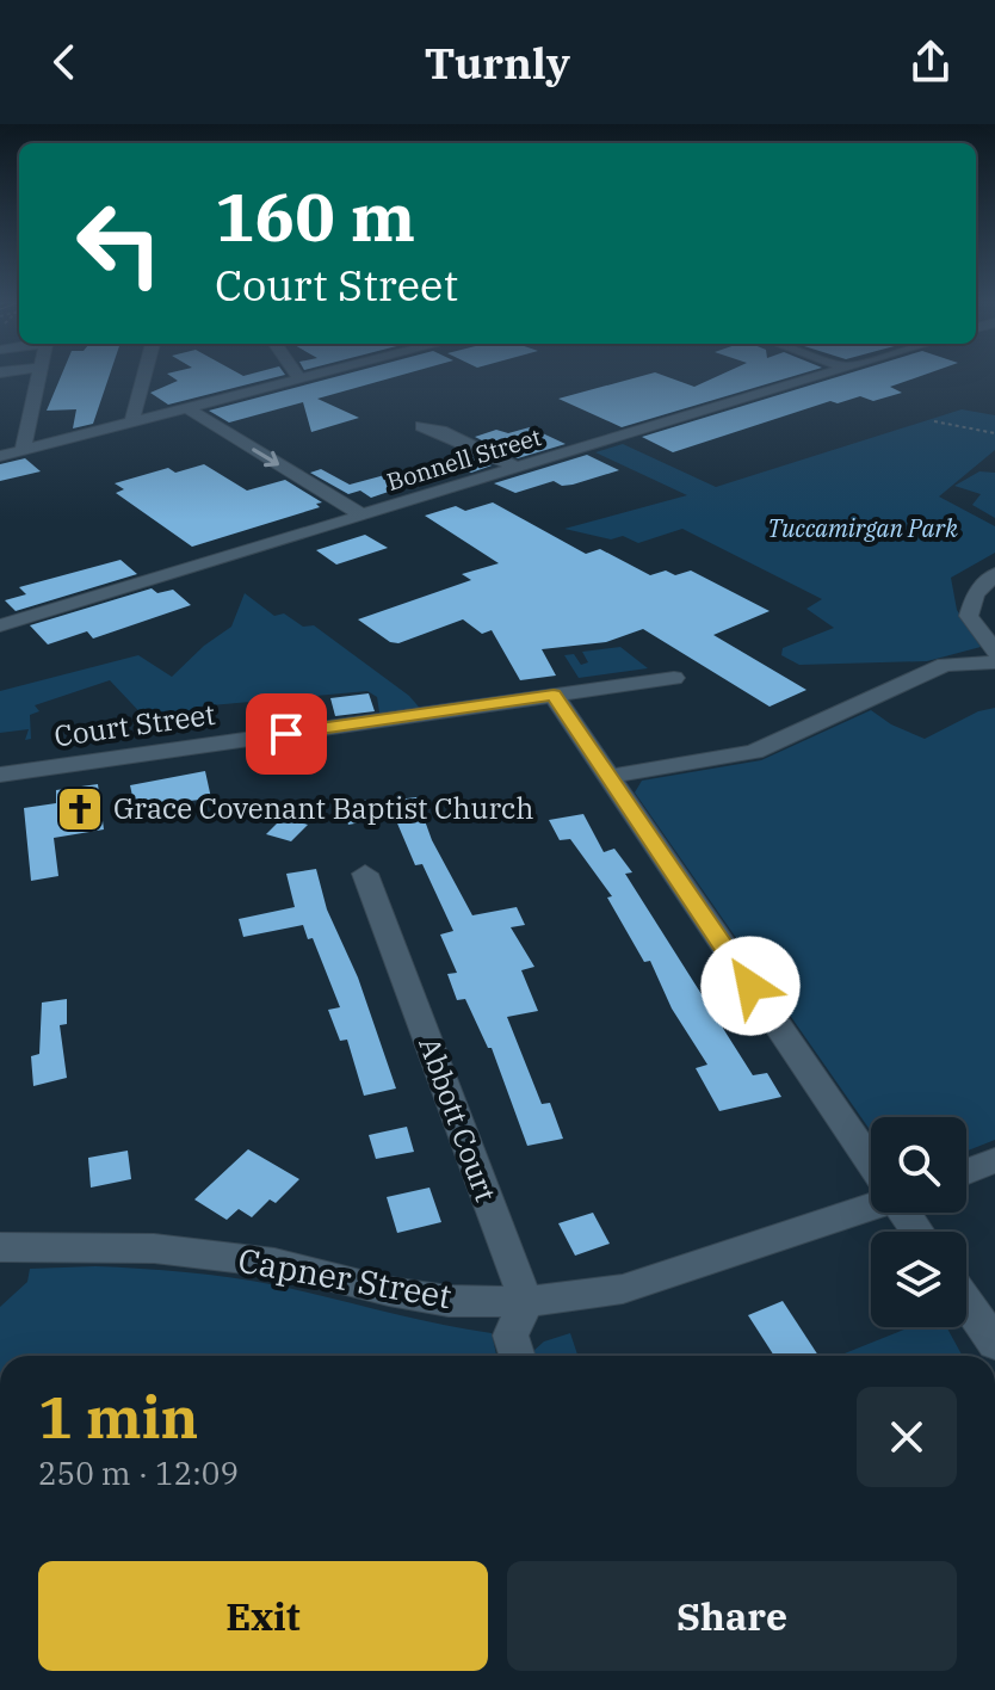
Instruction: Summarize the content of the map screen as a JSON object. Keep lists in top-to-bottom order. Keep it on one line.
{"streets":{"street":["Bonnell Street","Court Street","Abbott Court","Capner Street"]},"crossings":[["Abbott Court","Capner Street"]],"parks":["Tuccamirgan Park"],"places":{"church":["Grace Covenant Baptist Church"]},"page":{"header":"Turnly","turn":["160 m","Court Street"],"heading":["1 min","250 m · 12:09"],"buttons":["Exit","Share"]}}
